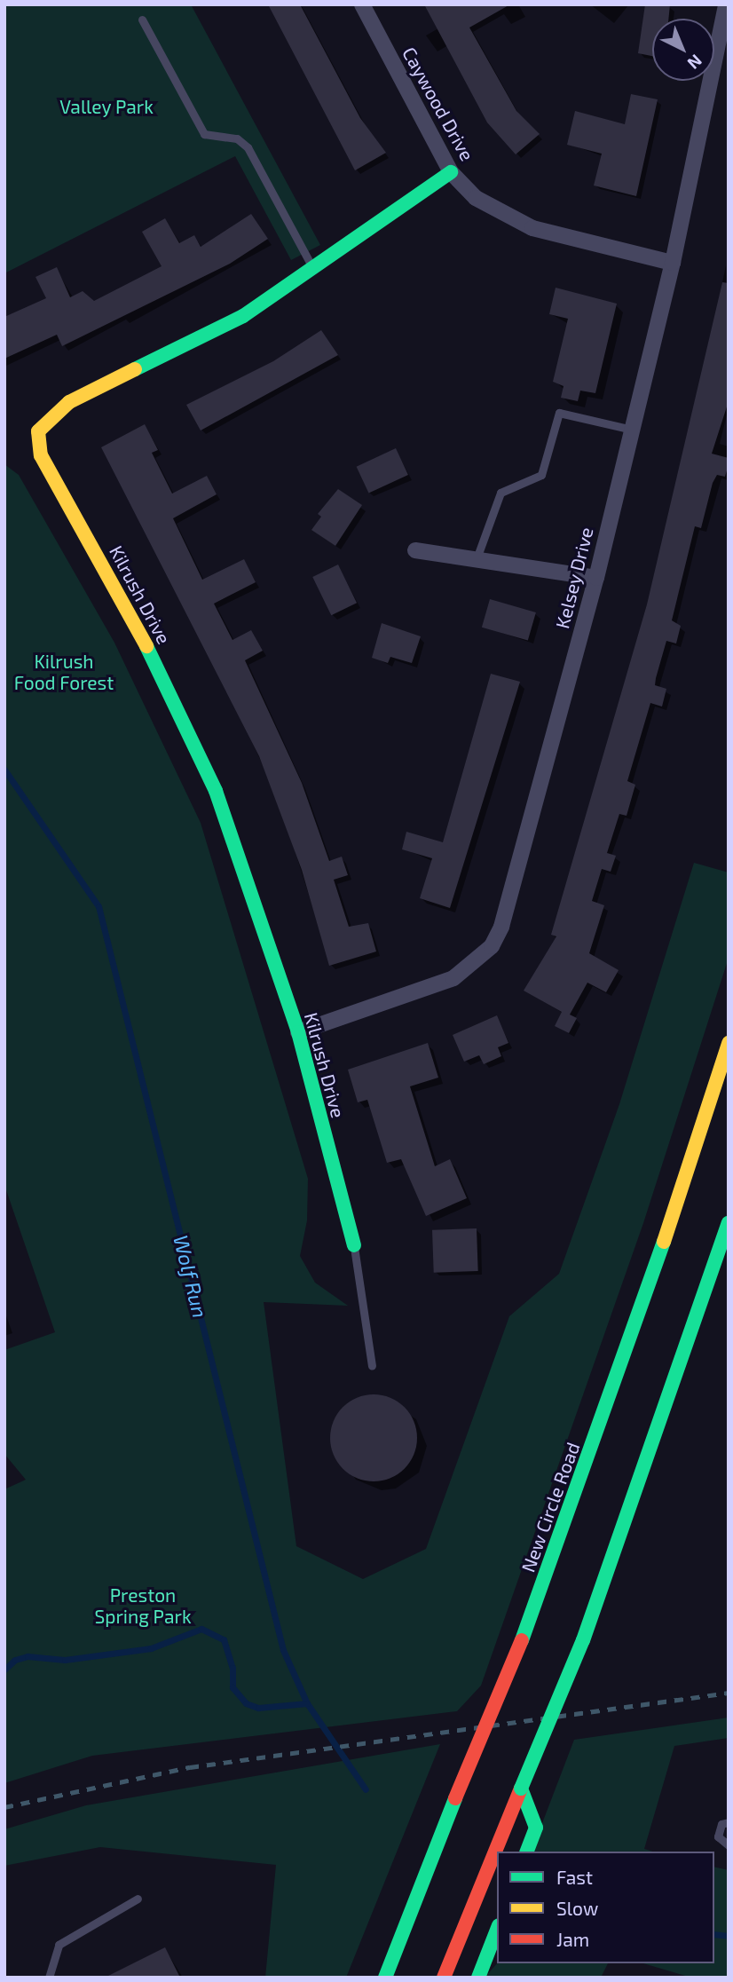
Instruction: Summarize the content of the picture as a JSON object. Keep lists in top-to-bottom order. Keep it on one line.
{"streets":{"main road":["Kilrush Drive","New Circle Road"],"street":["Caywood Drive","Kelsey Drive"]},"crossings":[["Caywood Drive","Kelsey Drive"],["Caywood Drive","Kilrush Drive"],["Kelsey Drive","Kilrush Drive"]],"water":["Wolf Run"],"parks":["Valley Park","Kilrush Food Forest","Preston Spring Park"],"legend":["Fast","Slow","Jam"],"north":"bottom right"}
